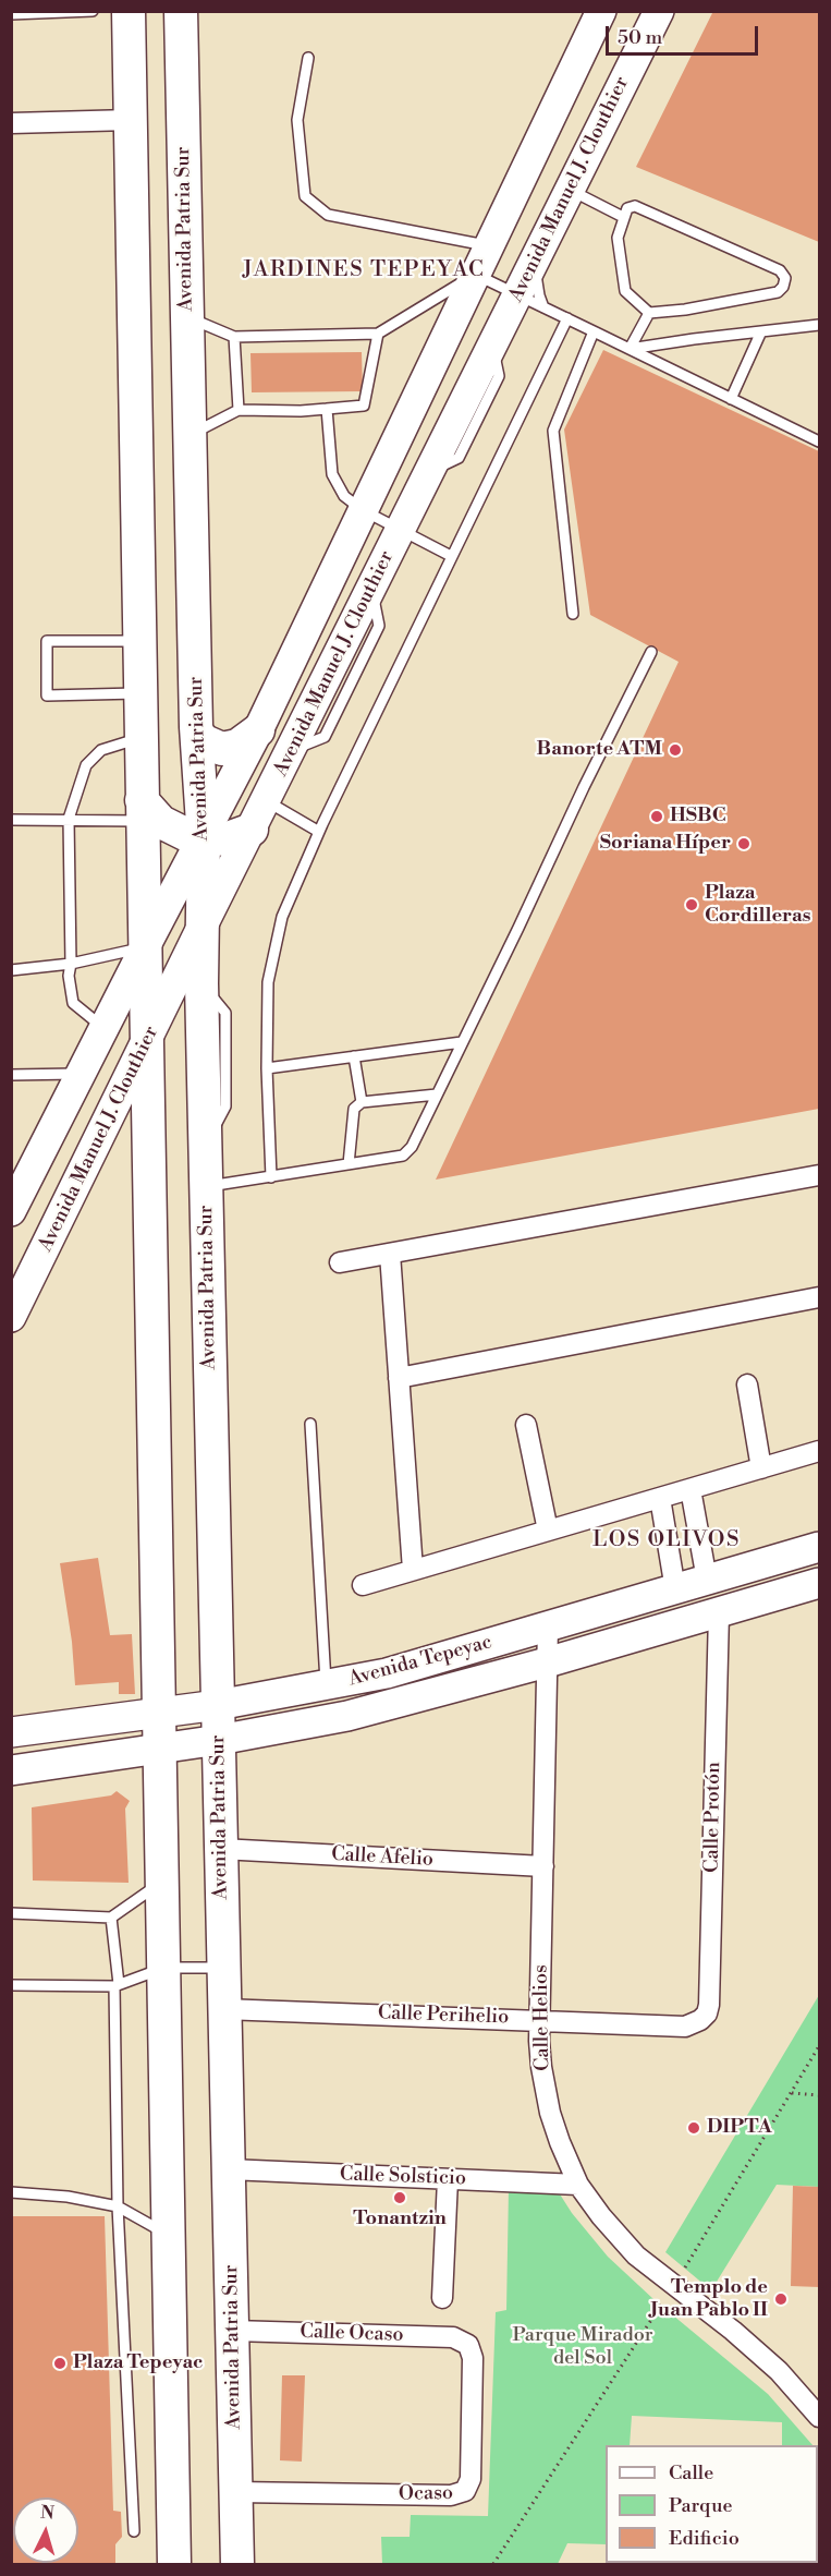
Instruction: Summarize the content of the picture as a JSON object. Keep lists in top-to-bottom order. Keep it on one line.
{"streets":{"main road":["Avenida Manuel J. Clouthier","Avenida Patria Sur","Avenida Tepeyac"],"street":["Calle Protón","Calle Afelio","Calle Perihelio","Calle Helios","Calle Solsticio","Calle Ocaso","Ocaso"]},"crossings":[["Avenida Manuel J. Clouthier","Avenida Patria Sur"],["Avenida Patria Sur","Avenida Tepeyac"],["Avenida Patria Sur","Calle Afelio"],["Avenida Patria Sur","Calle Perihelio"],["Avenida Patria Sur","Calle Solsticio"],["Avenida Patria Sur","Calle Ocaso"],["Avenida Patria Sur","Ocaso"],["Avenida Tepeyac","Calle Protón"],["Avenida Tepeyac","Calle Helios"],["Calle Protón","Calle Perihelio"],["Calle Afelio","Calle Helios"],["Calle Perihelio","Calle Helios"],["Calle Helios","Calle Solsticio"],["Calle Ocaso","Ocaso"]],"districts":["JARDINES TEPEYAC","LOS OLIVOS"],"parks":["Parque Mirador del Sol"],"places":["Banorte ATM","HSBC","Soriana Híper","Plaza Cordilleras","DIPTA","Tonantzin","Templo de Juan Pablo II","Plaza Tepeyac"],"legend":["Calle","Parque","Edificio"],"scale_bar":"50 m","north":"top"}
